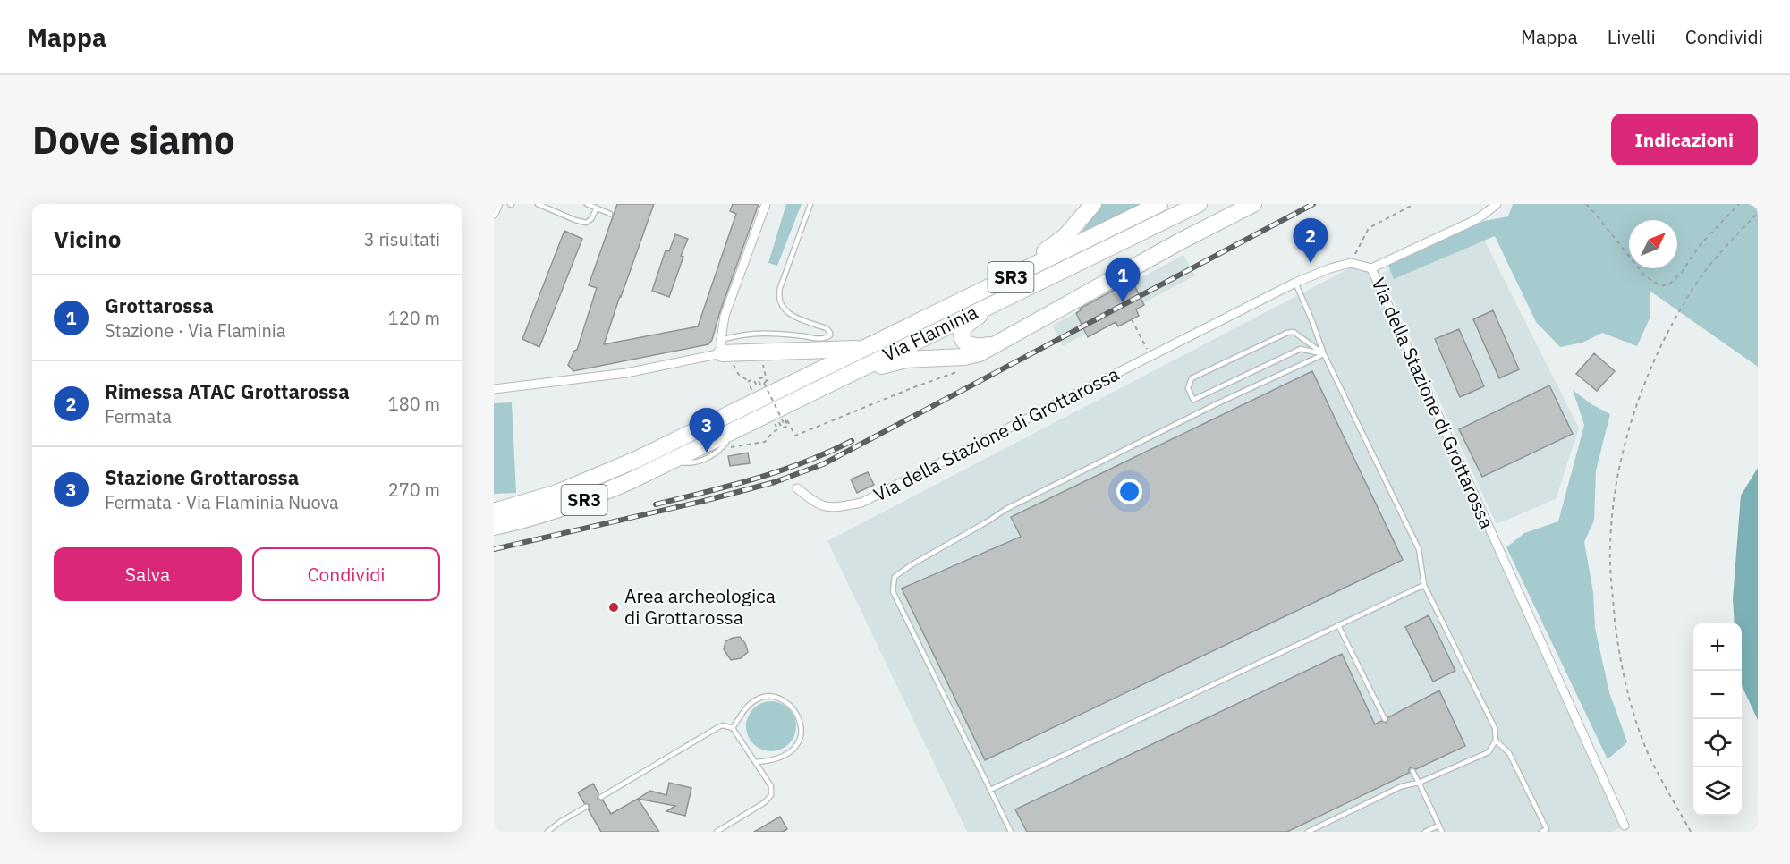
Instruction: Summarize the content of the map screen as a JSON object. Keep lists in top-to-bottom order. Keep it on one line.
{"streets":{"highway":["SR3","Via Flaminia"],"street":["Via della Stazione di Grottarossa"]},"crossings":[["SR3","Via Flaminia"]],"places":["Area archeologica di Grottarossa"],"north":"top right","page":{"header":"Mappa","nav":["Mappa","Livelli","Condividi"],"buttons":["Indicazioni",["Salva","Condividi"]],"title":"Dove siamo","heading":["Vicino","3 risultati"],"pins":["2","1","3"],"list":[{"mark":"1","name":"Grottarossa","note":"Stazione · Via Flaminia","value":"120 m"},{"mark":"2","name":"Rimessa ATAC Grottarossa","note":"Fermata","value":"180 m"},{"mark":"3","name":"Stazione Grottarossa","note":"Fermata · Via Flaminia Nuova","value":"270 m"}],"map_buttons":["+","−"]}}
